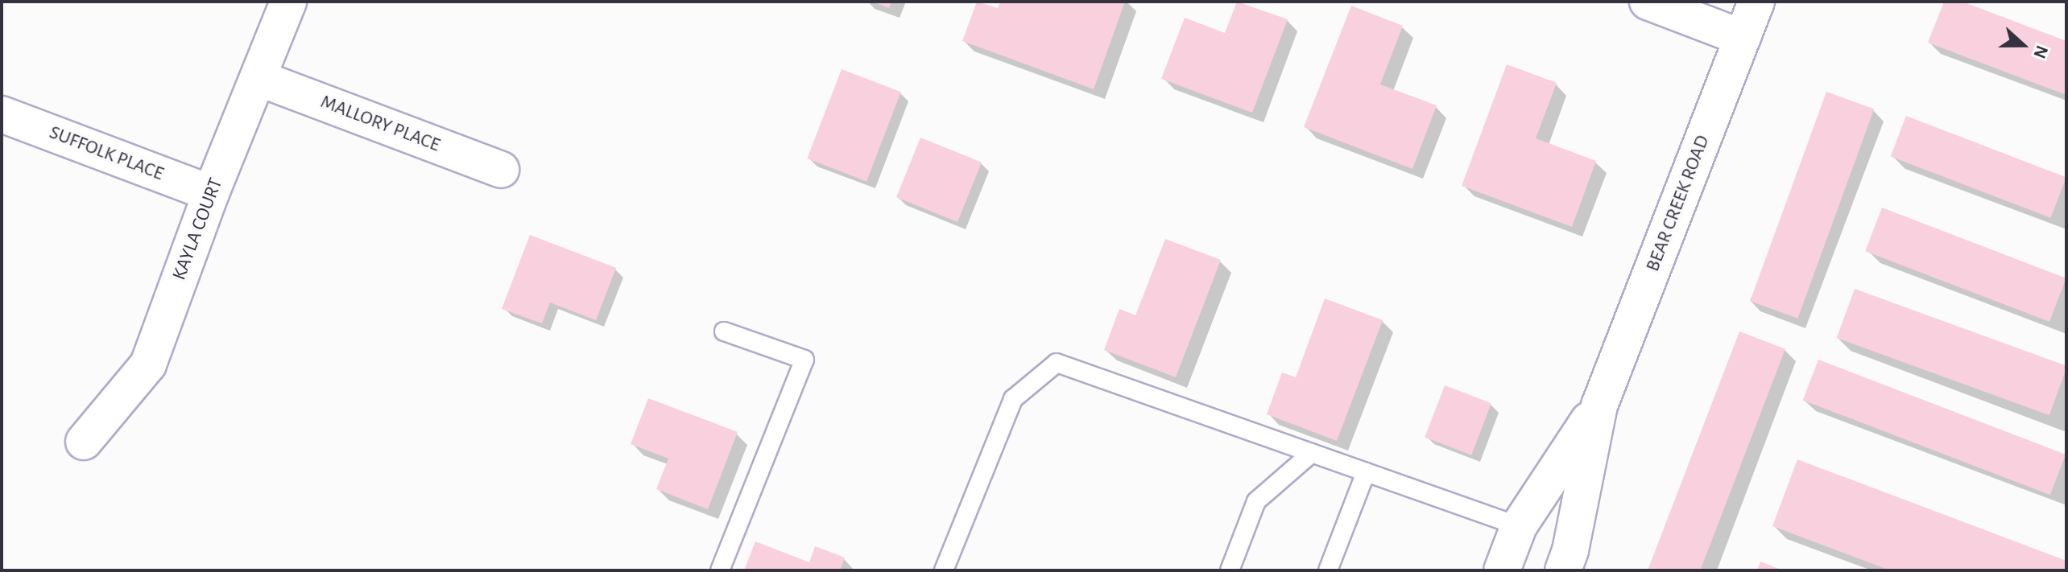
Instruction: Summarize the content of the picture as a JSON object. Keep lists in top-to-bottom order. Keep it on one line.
{"streets":{"street":["MALLORY PLACE","SUFFOLK PLACE","BEAR CREEK ROAD","KAYLA COURT"]},"crossings":[["MALLORY PLACE","KAYLA COURT"],["SUFFOLK PLACE","KAYLA COURT"]],"north":"right"}
